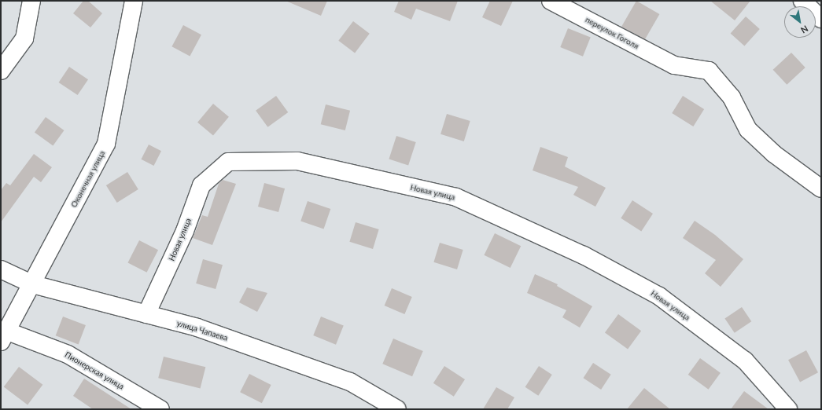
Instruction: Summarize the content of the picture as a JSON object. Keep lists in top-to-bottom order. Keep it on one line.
{"streets":{"street":["переулок Гоголя","Оконечная улица","Новая улица","улица Чапаева","Пионерская улица"]},"crossings":[["Оконечная улица","улица Чапаева"],["Оконечная улица","Пионерская улица"],["Новая улица","улица Чапаева"]],"north":"bottom right"}
